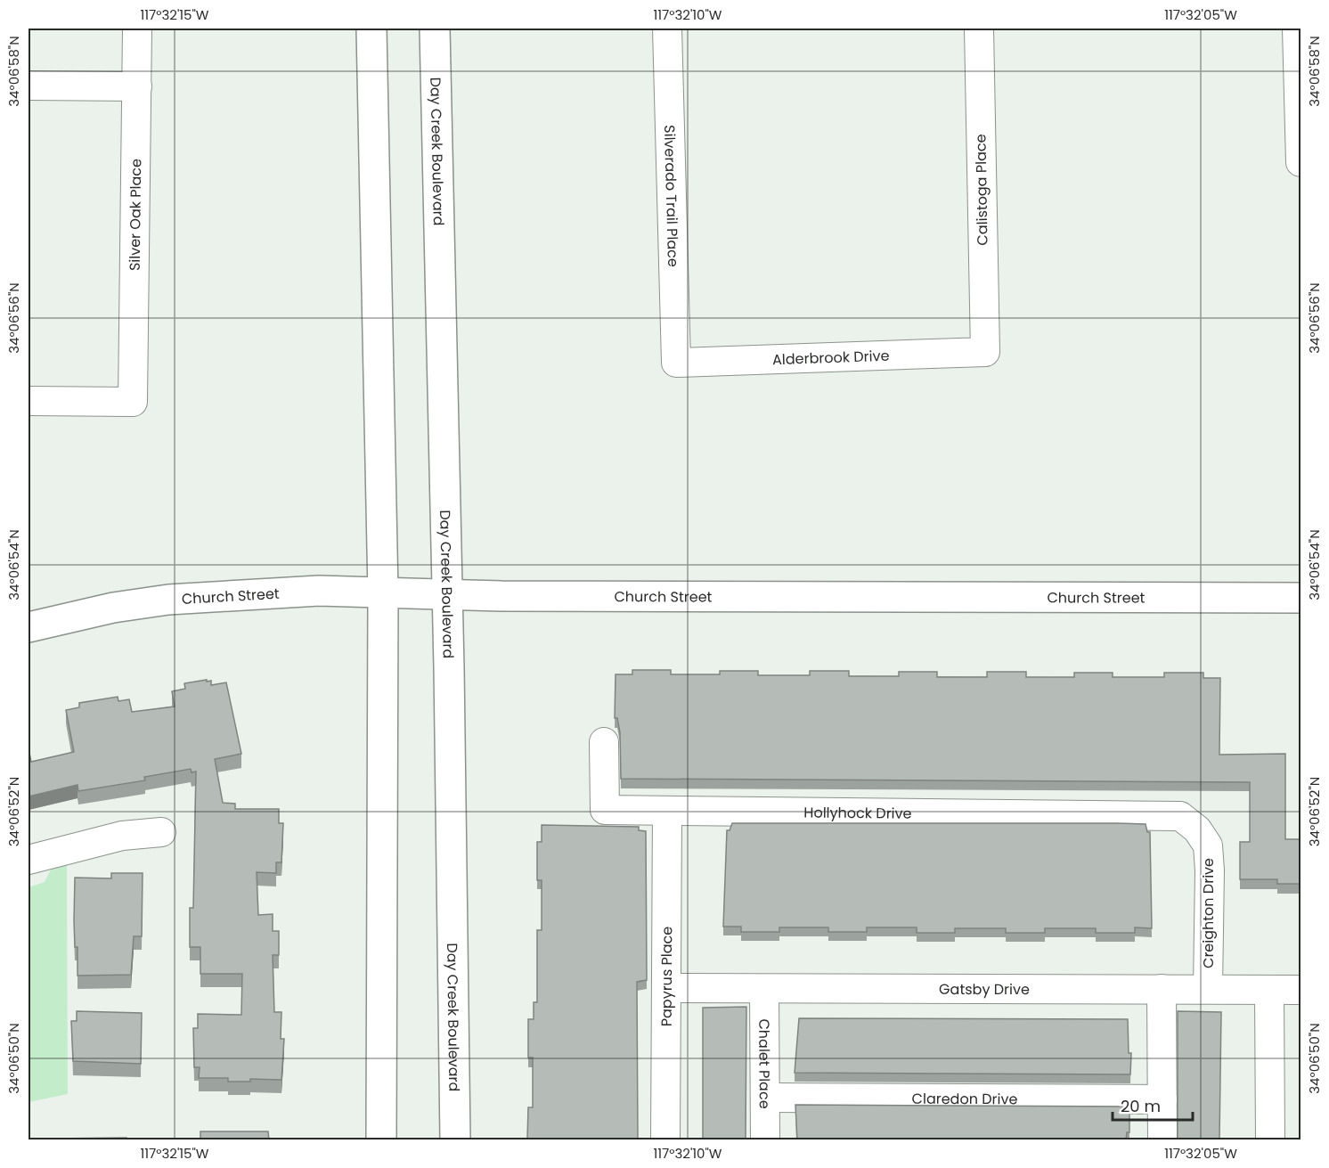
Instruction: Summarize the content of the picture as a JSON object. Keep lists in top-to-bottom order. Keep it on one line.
{"streets":{"main road":["Day Creek Boulevard","Church Street"],"street":["Calistoga Place","Silverado Trail Place","Silver Oak Place","Alderbrook Drive","Hollyhock Drive","Creighton Drive","Papyrus Place","Gatsby Drive","Chalet Place","Claredon Drive"]},"crossings":[["Day Creek Boulevard","Church Street"],["Calistoga Place","Alderbrook Drive"],["Silverado Trail Place","Alderbrook Drive"],["Hollyhock Drive","Creighton Drive"],["Hollyhock Drive","Papyrus Place"],["Creighton Drive","Gatsby Drive"],["Papyrus Place","Gatsby Drive"],["Gatsby Drive","Chalet Place"],["Chalet Place","Claredon Drive"]],"scale_bar":"20 m","coordinates":["117°32'15\"W","117°32'10\"W","117°32'05\"W","34°06'58\"N","34°06'56\"N","34°06'54\"N","34°06'52\"N","34°06'50\"N"]}
